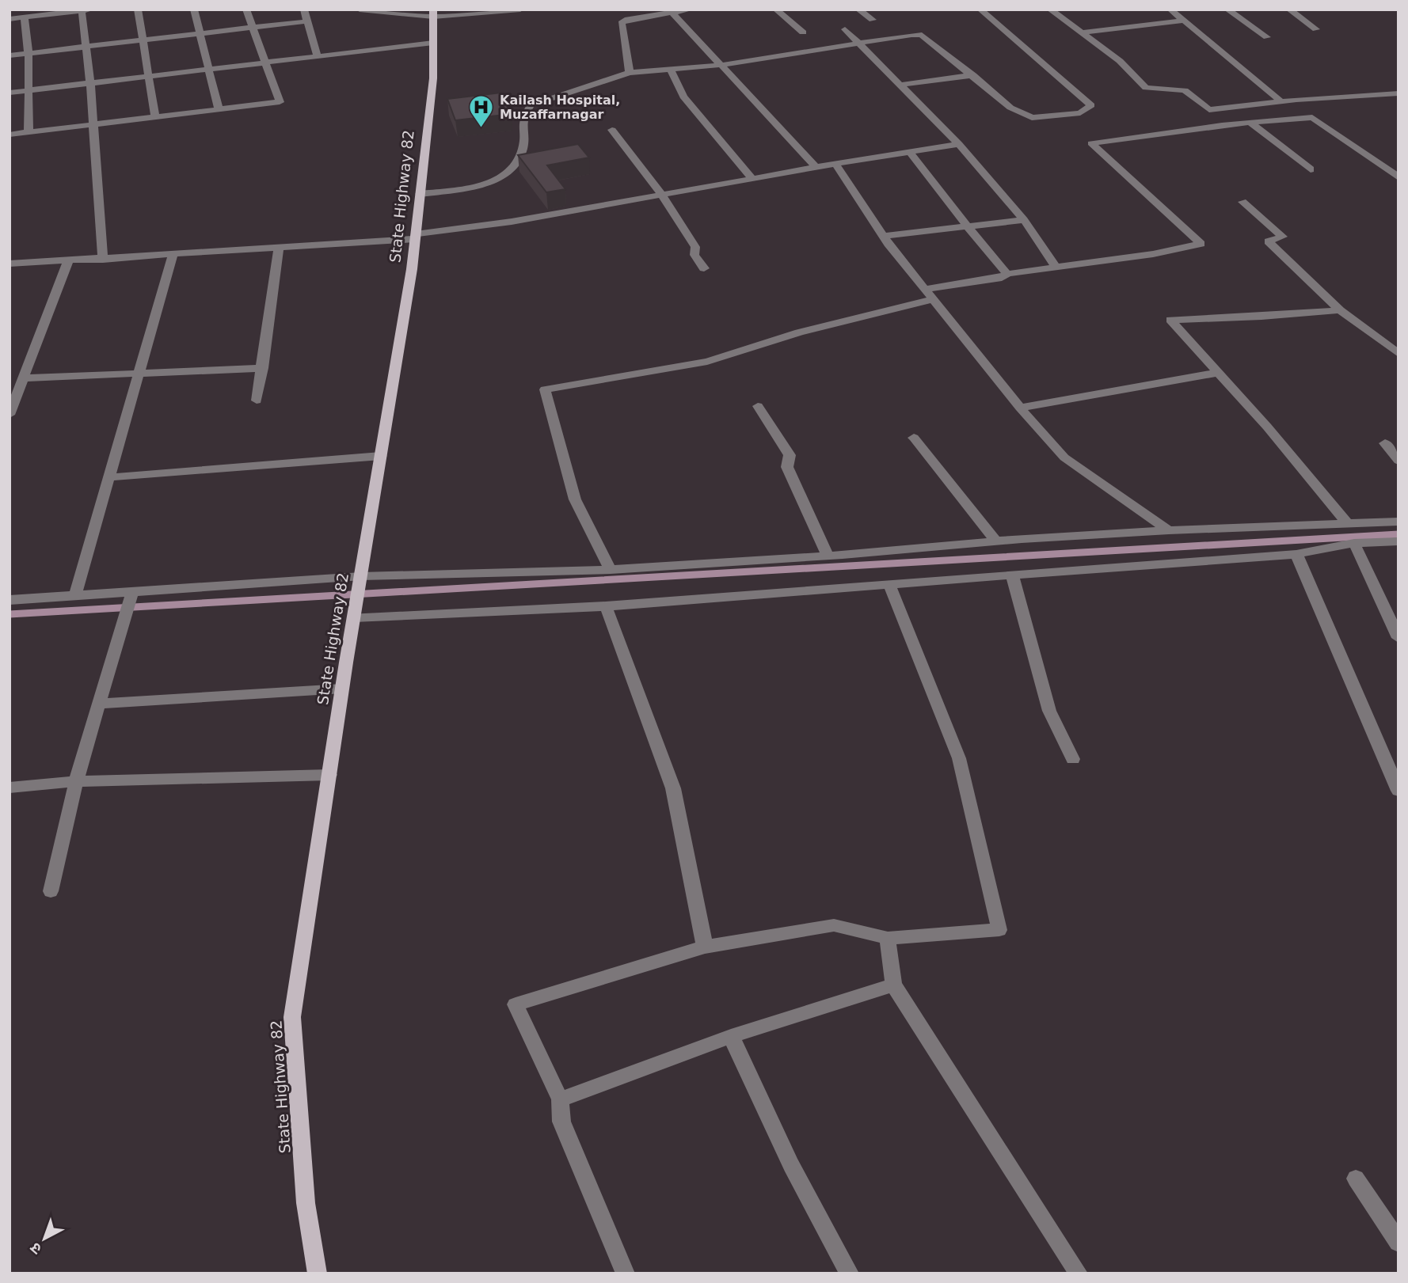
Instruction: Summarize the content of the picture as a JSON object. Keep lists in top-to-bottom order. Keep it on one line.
{"streets":{"main road":["State Highway 82"]},"places":{"hospital":["Kailash Hospital, Muzaffarnagar"]},"north":"bottom left"}
